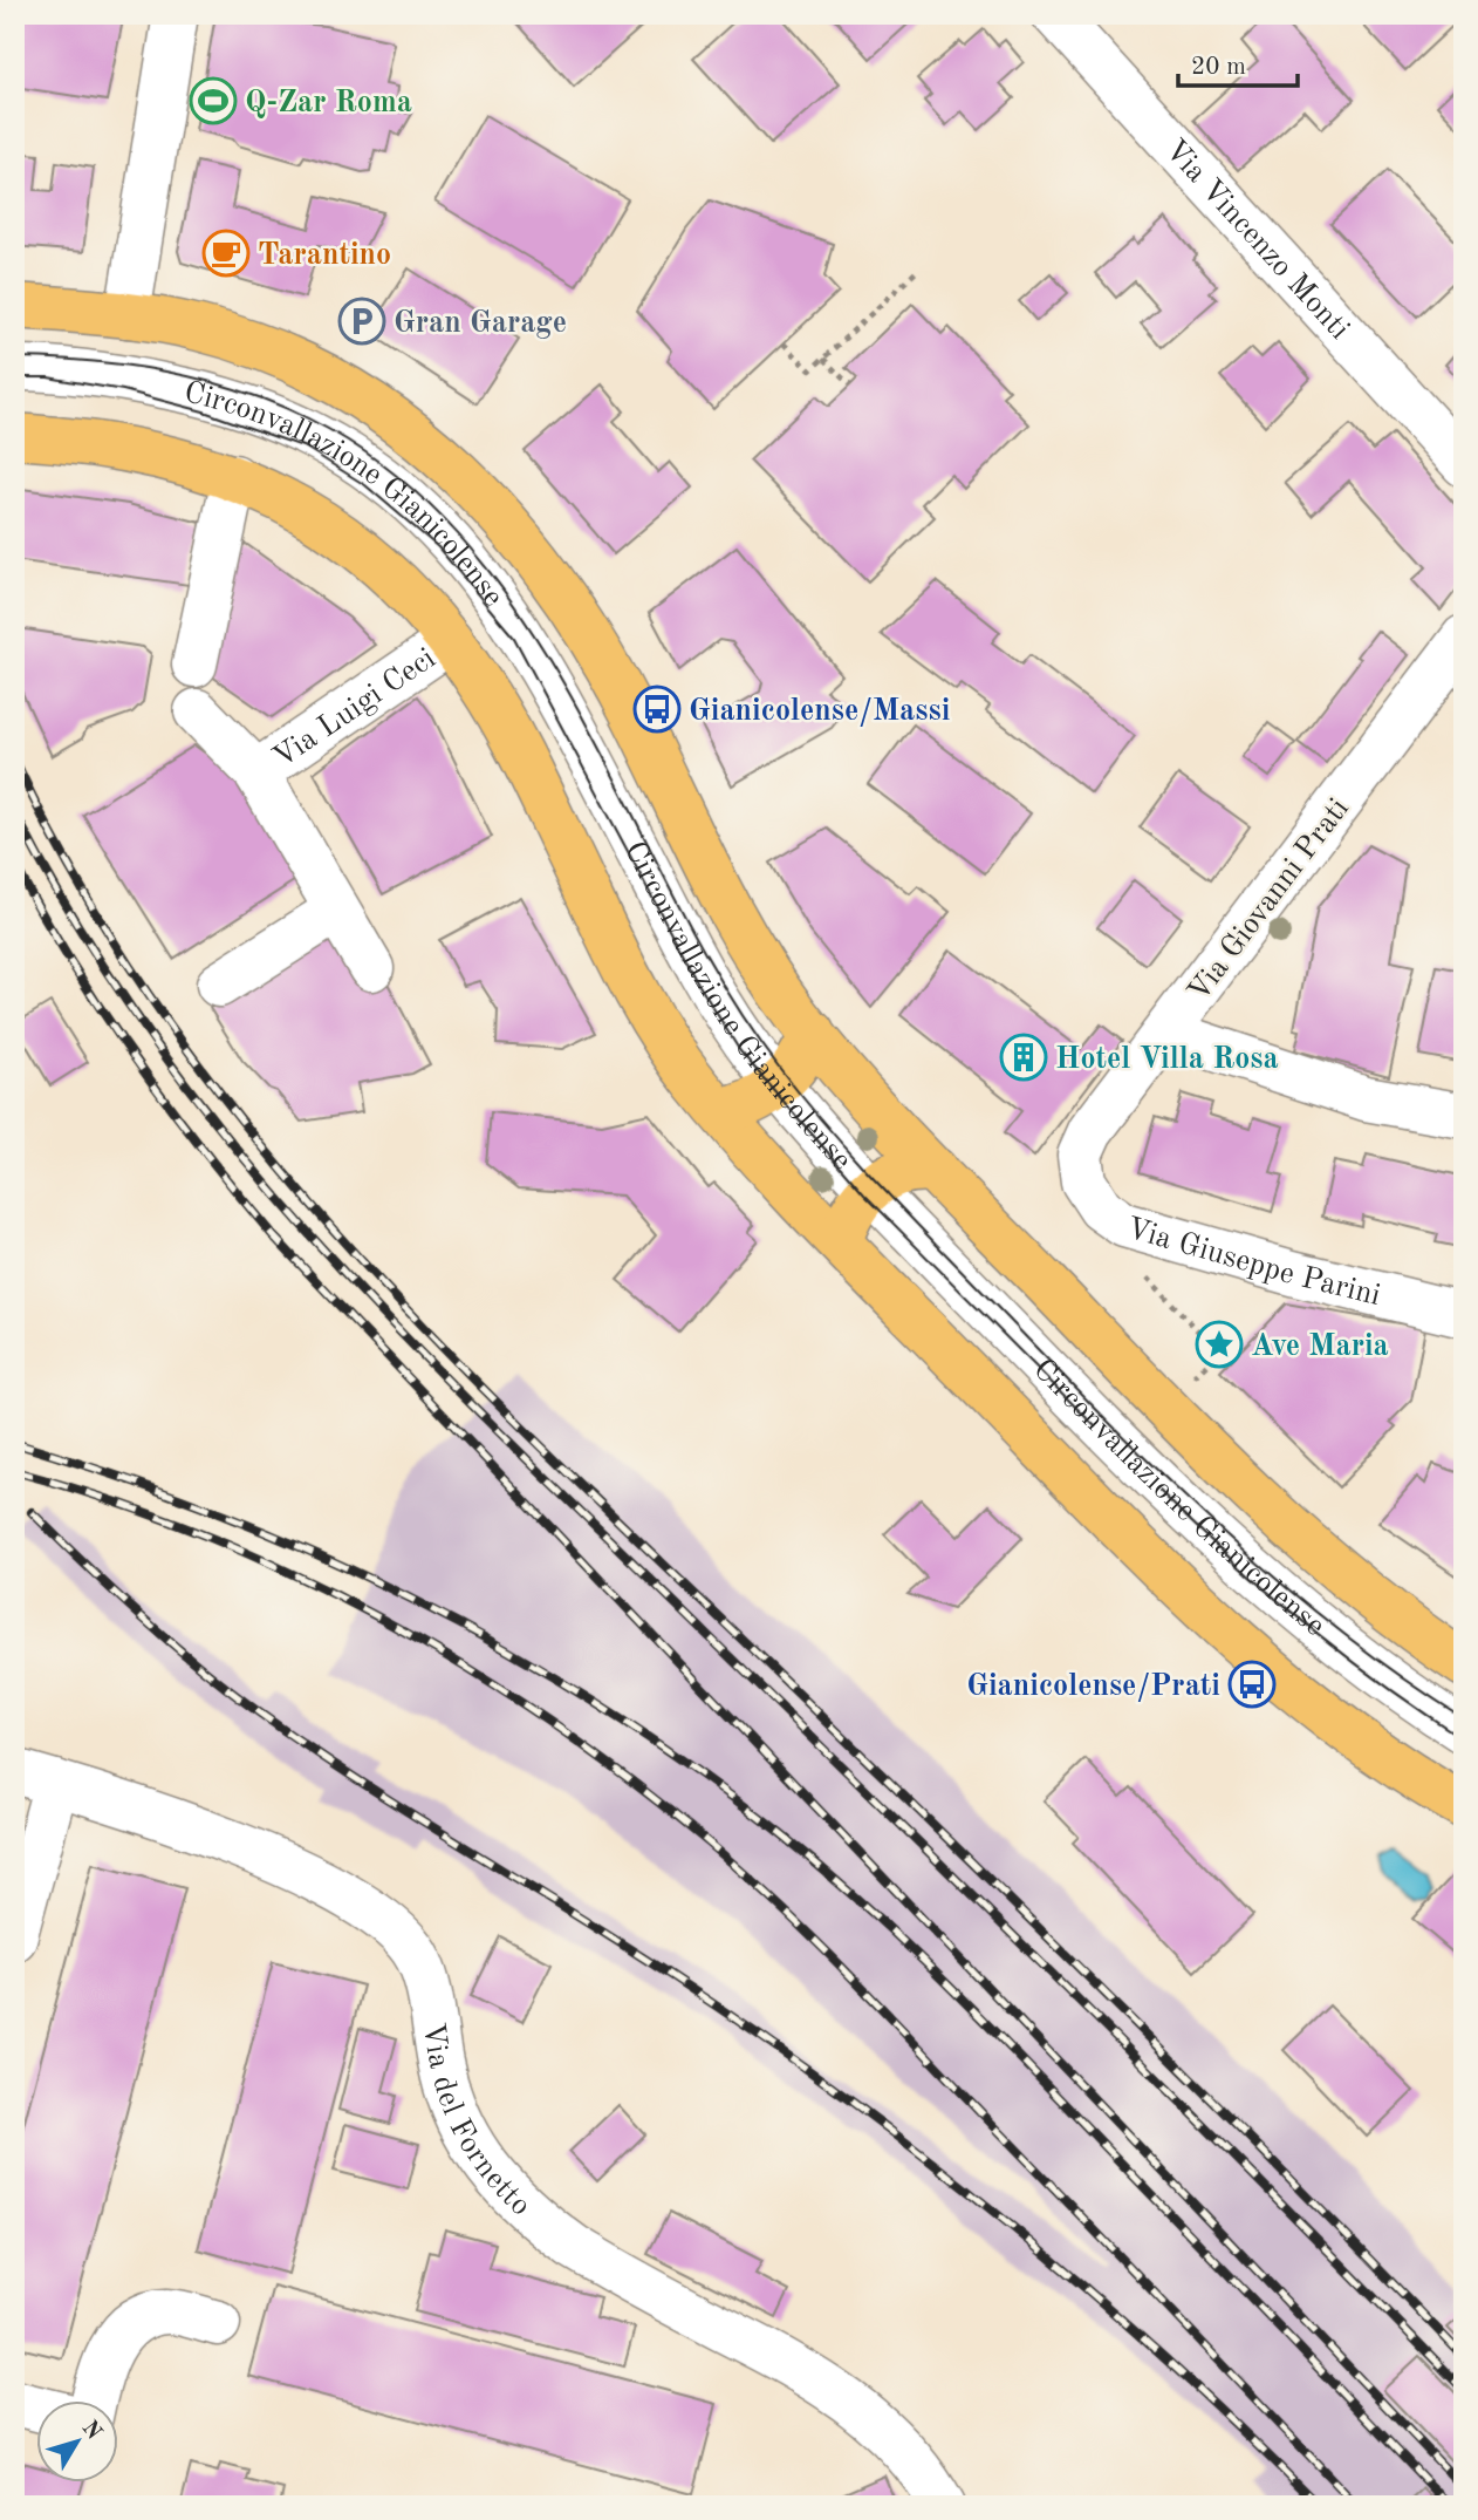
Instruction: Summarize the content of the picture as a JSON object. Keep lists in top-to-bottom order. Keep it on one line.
{"streets":{"main road":["Circonvallazione Gianicolense"],"street":["Via Vincenzo Monti","Via Luigi Ceci","Via Giovanni Prati","Via Giuseppe Parini","Via del Fornetto"]},"crossings":[["Circonvallazione Gianicolense","Via Luigi Ceci"],["Via Giovanni Prati","Via Giuseppe Parini"]],"places":{"sports":["Q-Zar Roma"],"cafe":["Tarantino"],"parking":["Gran Garage"],"bus stop":["Gianicolense/Massi","Gianicolense/Prati"],"building":["Hotel Villa Rosa"],"place":["Ave Maria"]},"scale_bar":"20 m","north":"top right"}
